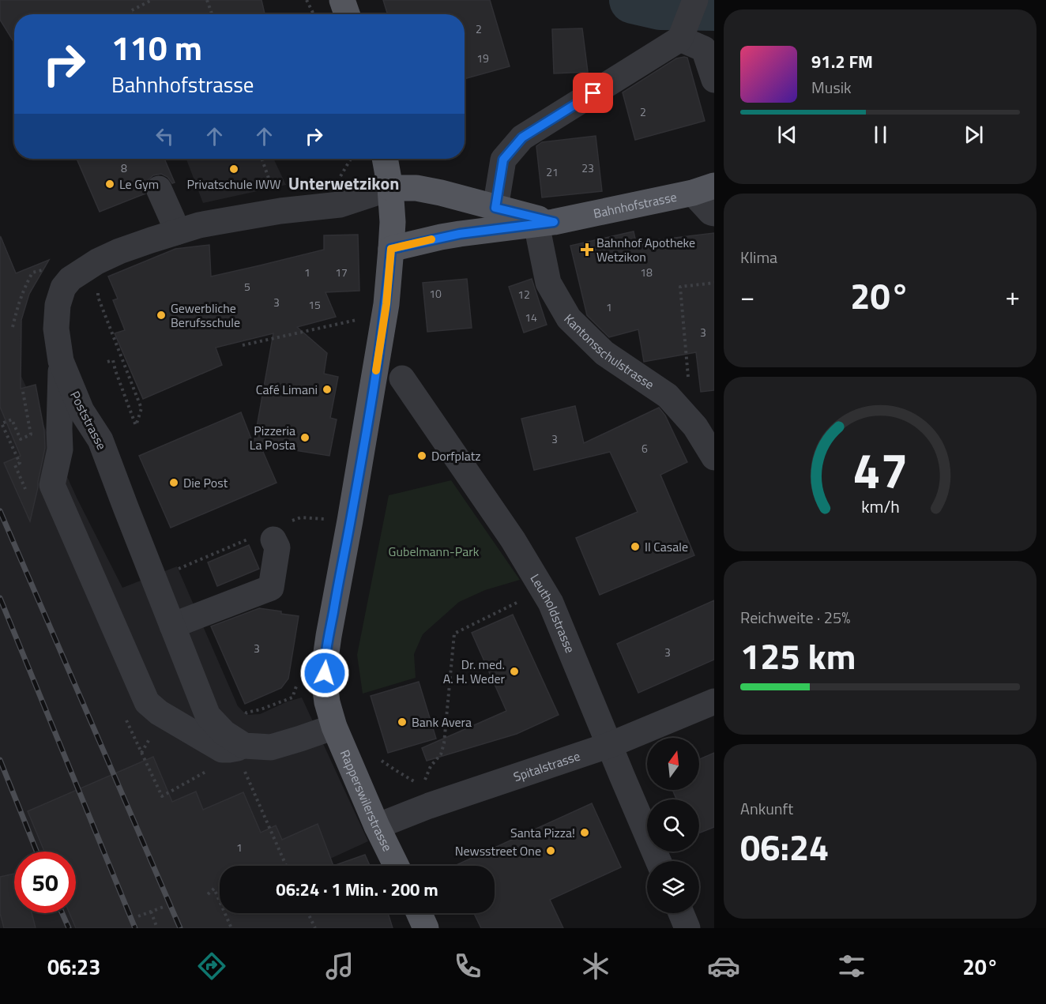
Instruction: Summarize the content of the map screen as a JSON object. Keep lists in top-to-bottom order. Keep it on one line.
{"streets":{"main road":["Bahnhofstrasse","Rapperswilerstrasse"],"street":["Kantonsschulstrasse","Poststrasse","Leutholdstrasse","Spitalstrasse"]},"crossings":[["Bahnhofstrasse","Kantonsschulstrasse"],["Bahnhofstrasse","Poststrasse"],["Poststrasse","Rapperswilerstrasse"],["Leutholdstrasse","Spitalstrasse"],["Spitalstrasse","Rapperswilerstrasse"]],"districts":["Unterwetzikon"],"parks":["Gubelmann-Park"],"places":{"other":["Privatschule IWW","Le Gym","Gewerbliche Berufsschule","Café Limani","Pizzeria La Posta","Dorfplatz","Die Post","Il Casale","Dr. med. A. H. Weder","Bank Avera","Santa Pizza!","Newsstreet One"],"health":["Bahnhof Apotheke Wetzikon"]},"house_numbers":["2","19","2","8","23","21","1","17","18","5","10","12","3","15","1","14","3","3","6","3","3","1"],"north":"top","page":{"turn":["110 m","Bahnhofstrasse"],"song":["91.2 FM","Musik"],"tile":["Klima",["Reichweite · 25%","125 km"],["Ankunft","06:24"]],"heat":["−","20°","+"],"limit":"50","trip":"06:24 · 1 Min. · 200 m","tabs":["06:23","20°"],"gauge":["47","km/h"]}}
